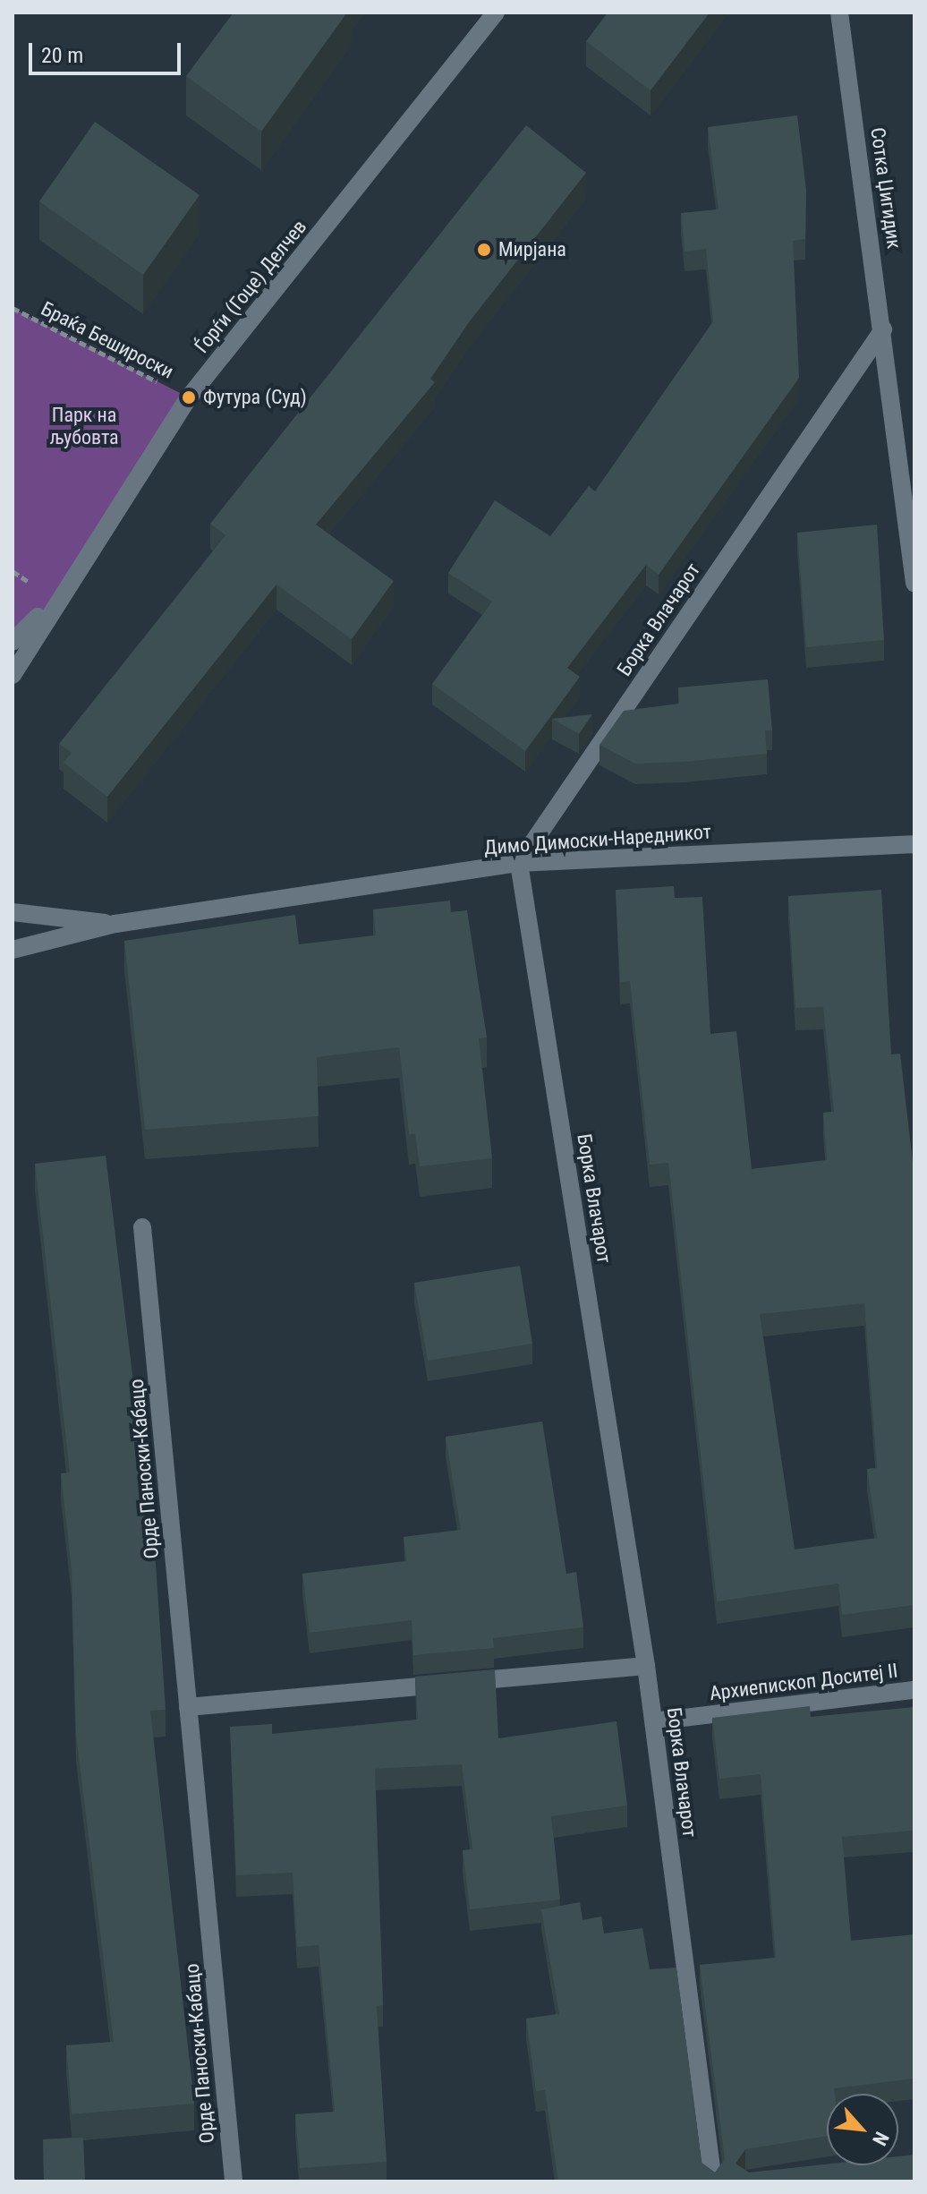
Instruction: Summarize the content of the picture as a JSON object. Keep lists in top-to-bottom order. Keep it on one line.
{"streets":{"street":["Сотка Џигидик","Ѓорѓи (Гоце) Делчев","Борка Влачарот","Димо Димоски-Наредникот","Орде Паноски-Кабацо","Архиепископ Доситеј II"],"path":["Браќа Бешироски"]},"crossings":[["Сотка Џигидик","Борка Влачарот"],["Ѓорѓи (Гоце) Делчев","Браќа Бешироски"],["Борка Влачарот","Димо Димоски-Наредникот"],["Борка Влачарот","Архиепископ Доситеј II"]],"parks":["Парк на љубовта"],"places":["Мирјана","Футура (Суд)"],"scale_bar":"20 m","north":"bottom right"}
